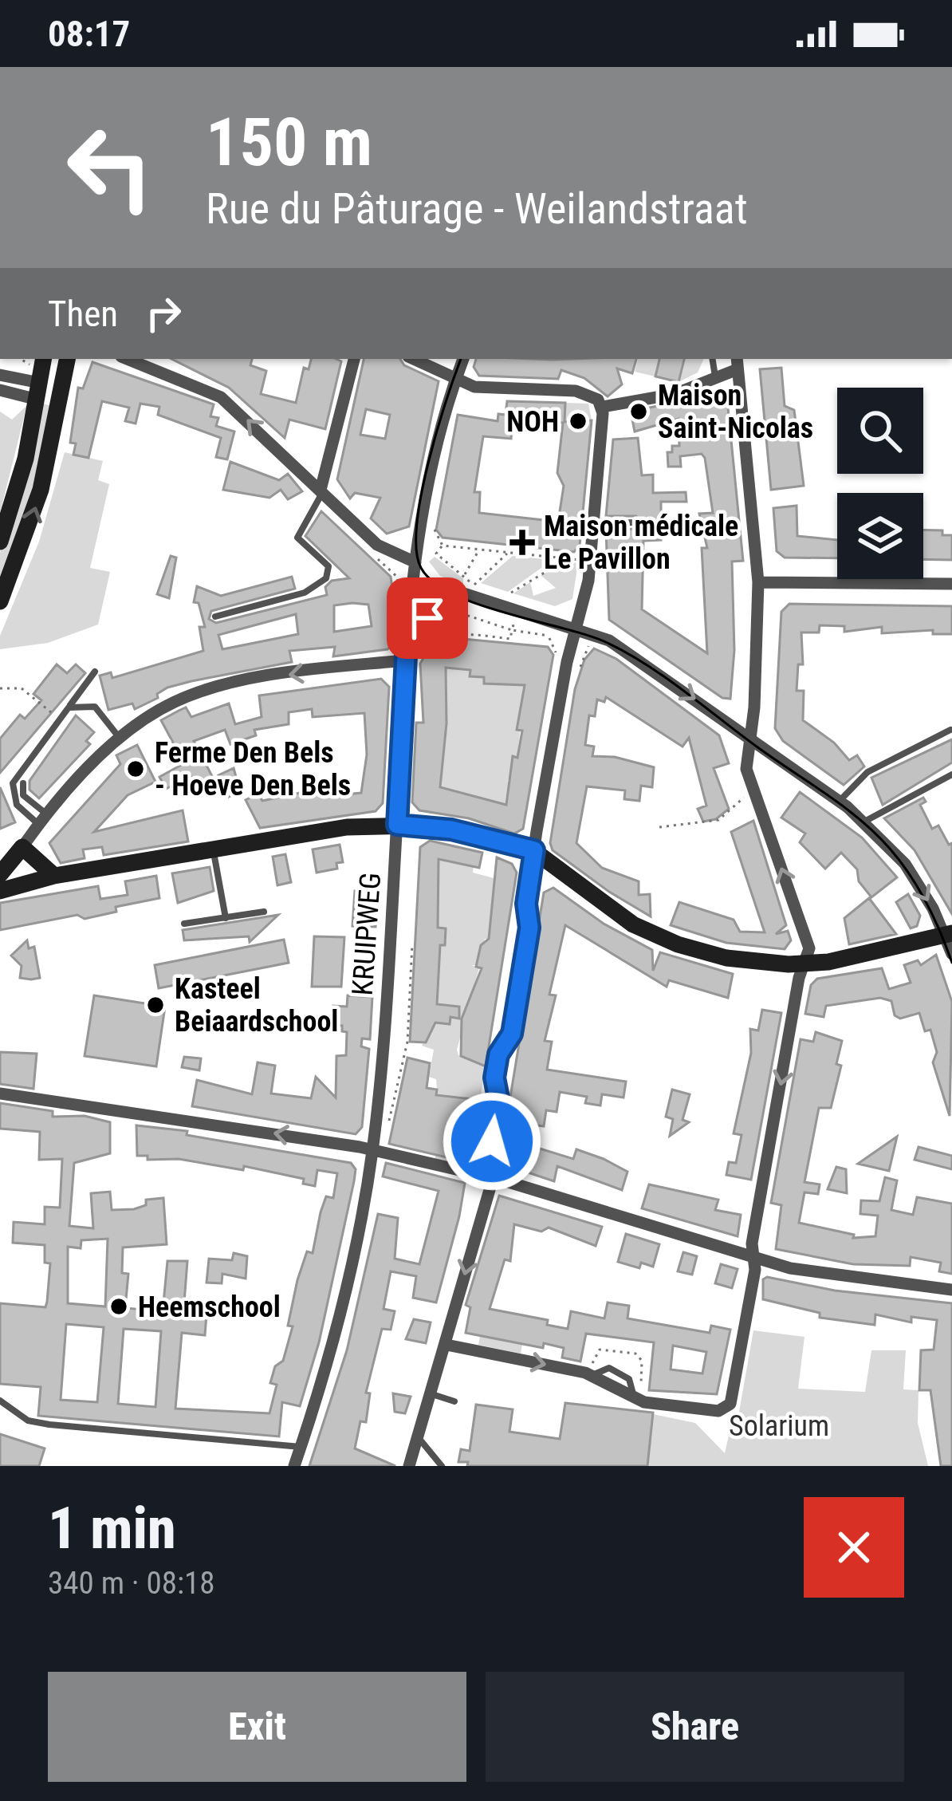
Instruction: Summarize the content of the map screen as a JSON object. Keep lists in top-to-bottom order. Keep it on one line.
{"streets":{"street":["KRUIPWEG"]},"parks":["Solarium"],"places":{"other":["Maison Saint-Nicolas","NOH","Ferme Den Bels - Hoeve Den Bels","Kasteel Beiaardschool","Heemschool"],"health":["Maison médicale Le Pavillon"]},"page":{"status":"08:17","turn":["150 m","Rue du Pâturage - Weilandstraat"],"then":"Then","heading":["1 min","340 m · 08:18"],"buttons":["Exit","Share"]}}
